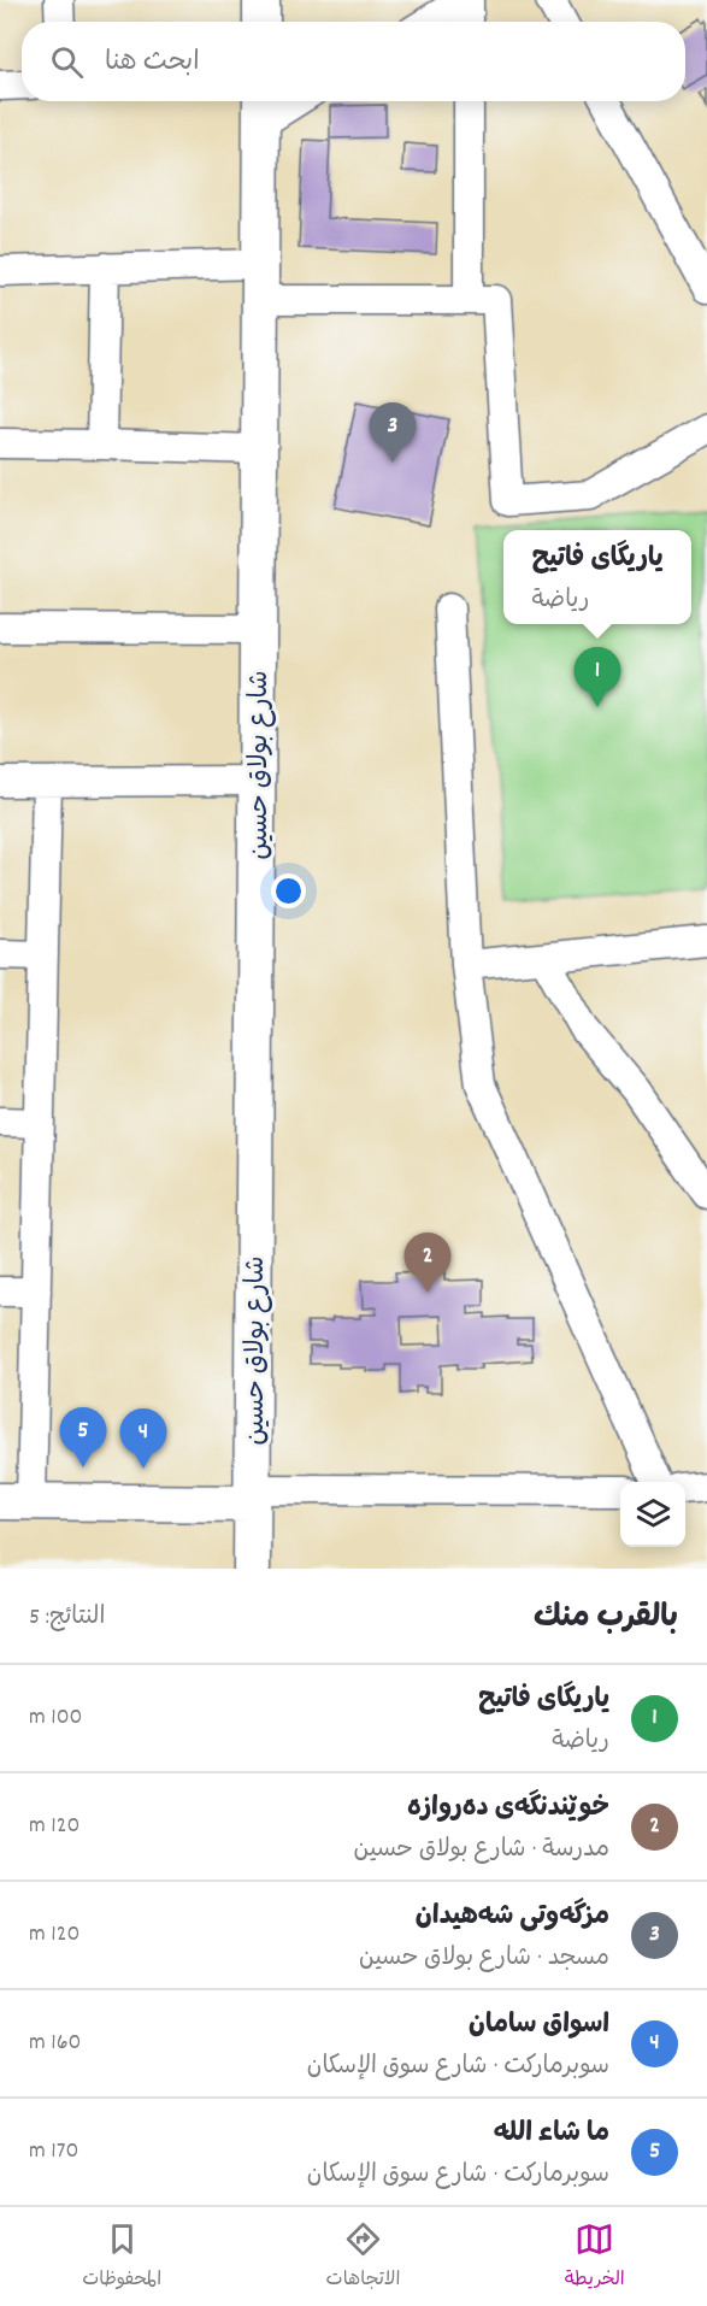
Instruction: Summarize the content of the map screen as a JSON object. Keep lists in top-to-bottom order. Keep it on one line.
{"streets":{"street":["شارع بولاق حسين"]},"page":{"search":"ابحث هنا","pins":["3","1","2","5","4"],"popup":["یاریگای فاتیح","رياضة"],"heading":["بالقرب منك","النتائج: 5"],"list":[{"mark":"1","name":"یاریگای فاتیح","note":"رياضة","value":"100 m"},{"mark":"2","name":"خوێندنگەی دەروازە","note":"مدرسة · شارع بولاق حسين","value":"120 m"},{"mark":"3","name":"مزگەوتی شەهیدان","note":"مسجد · شارع بولاق حسين","value":"120 m"},{"mark":"4","name":"اسواق سامان","note":"سوبرماركت · شارع سوق الإسكان","value":"160 m"},{"mark":"5","name":"ما شاء الله","note":"سوبرماركت · شارع سوق الإسكان","value":"170 m"}],"nav":["الخريطة","الاتجاهات","المحفوظات"]}}
